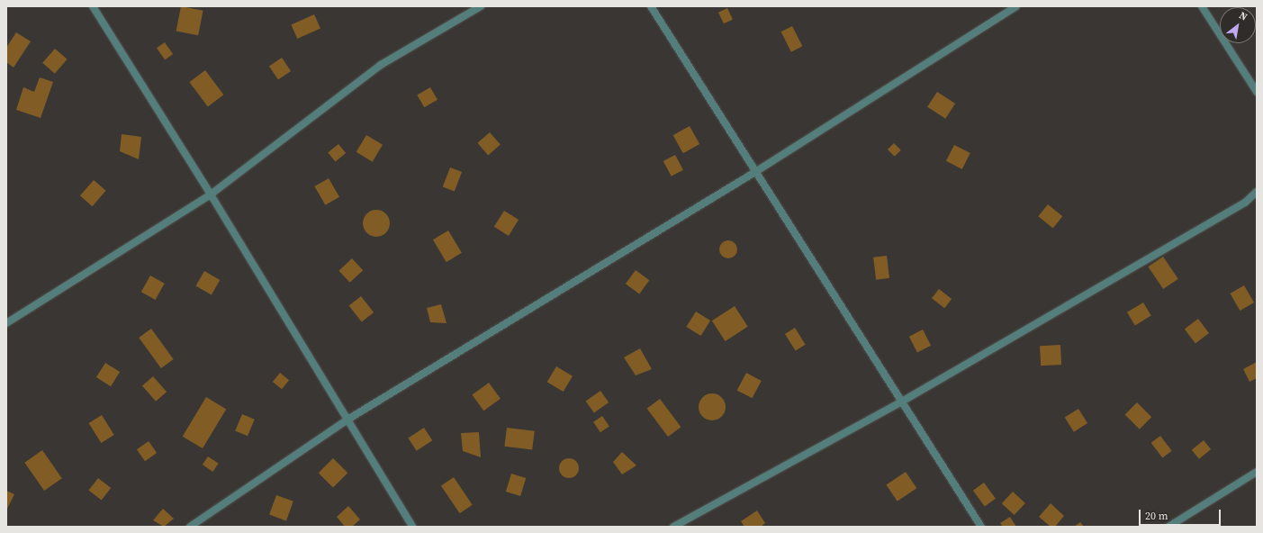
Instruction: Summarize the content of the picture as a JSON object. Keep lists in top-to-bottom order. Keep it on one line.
{"scale_bar":"20 m","north":"top right"}
